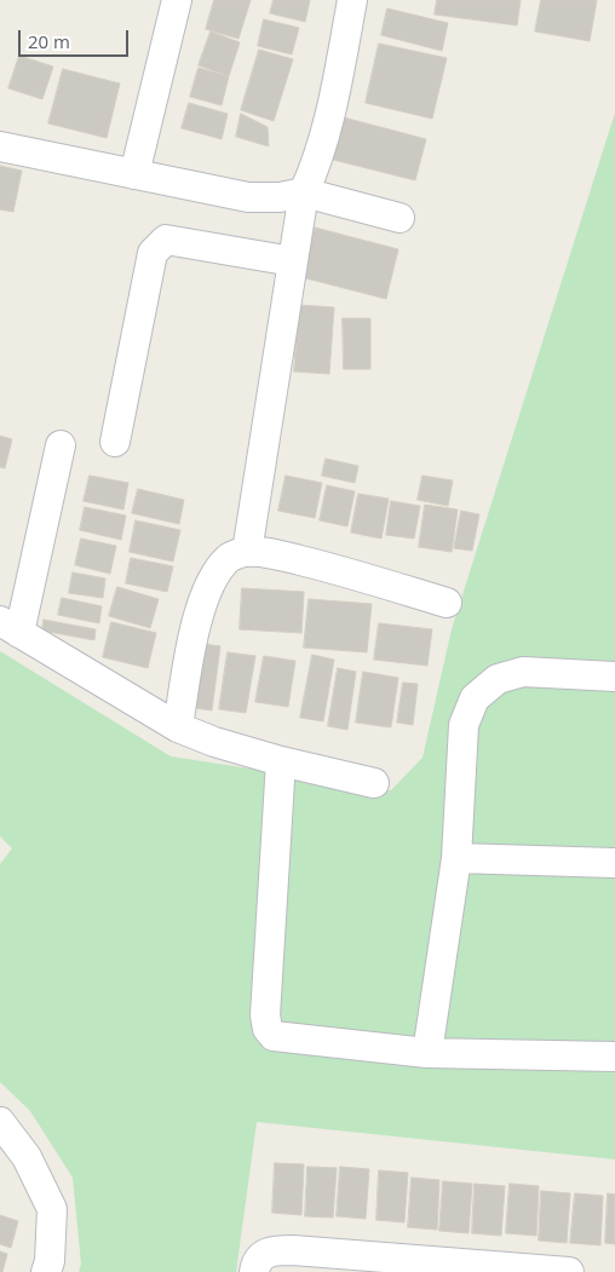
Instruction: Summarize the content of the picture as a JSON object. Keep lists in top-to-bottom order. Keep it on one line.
{"scale_bar":"20 m"}
